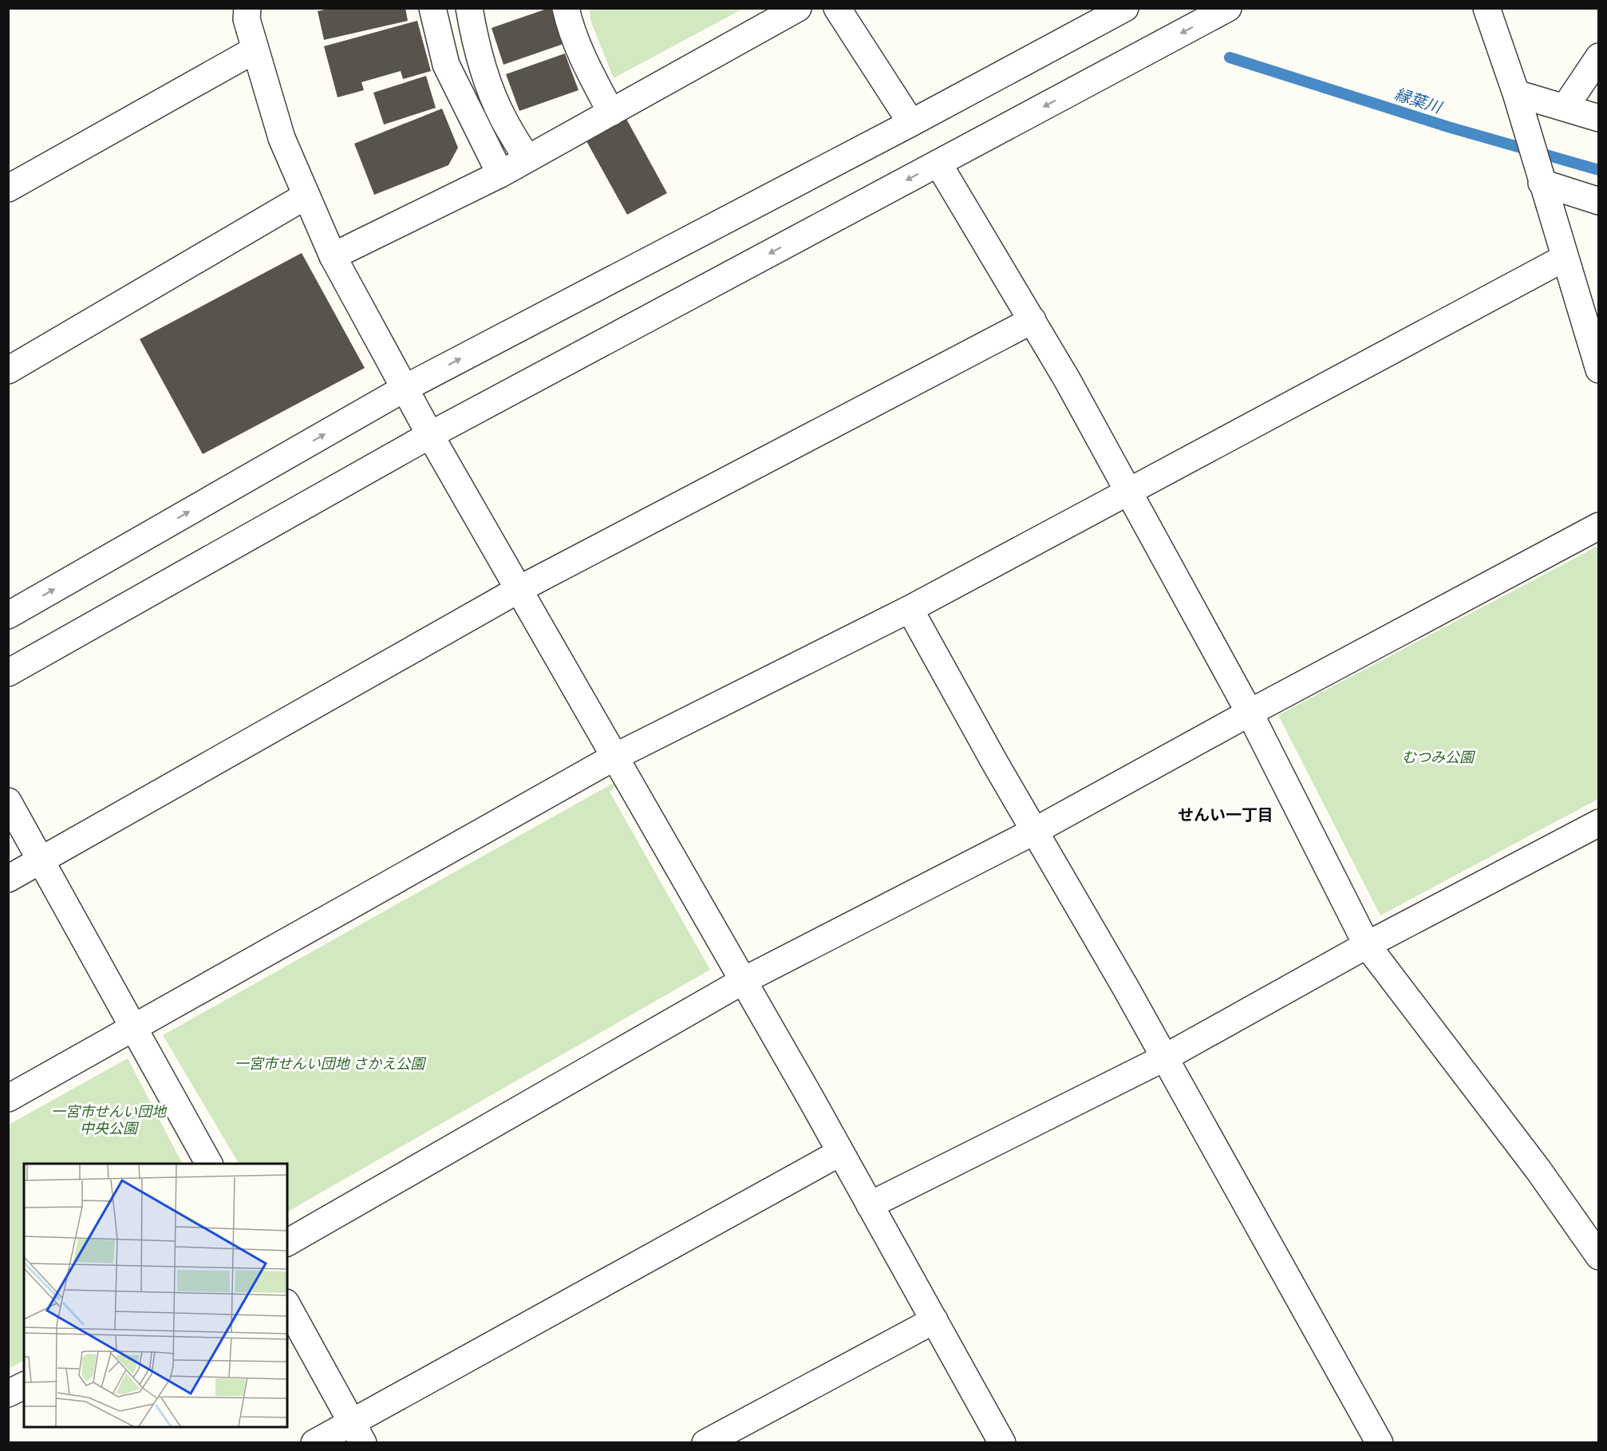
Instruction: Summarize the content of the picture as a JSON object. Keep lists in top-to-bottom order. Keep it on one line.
{"districts":["せんい一丁目"],"water":["縁葉川"],"parks":["むつみ公園","一宮市せんい団地 さかえ公園","一宮市せんい団地 中央公園"]}
